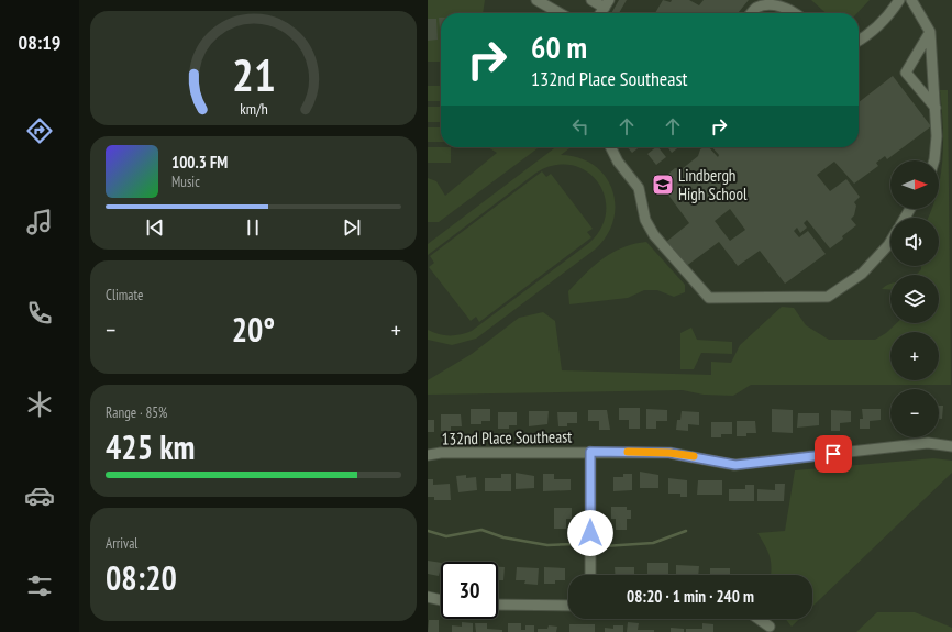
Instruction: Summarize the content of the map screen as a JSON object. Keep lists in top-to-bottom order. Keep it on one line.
{"streets":{"street":["132nd Place Southeast"]},"places":{"school or university":["Lindbergh High School"]},"north":"right","page":{"tabs":"08:19","turn":["60 m","132nd Place Southeast"],"song":["100.3 FM","Music"],"map_buttons":["+","−"],"tile":["Climate",["Range · 85%","425 km"],["Arrival","08:20"]],"heat":["−","20°","+"],"limit":"30","trip":"08:20 · 1 min · 240 m","gauge":["21","km/h"]}}
